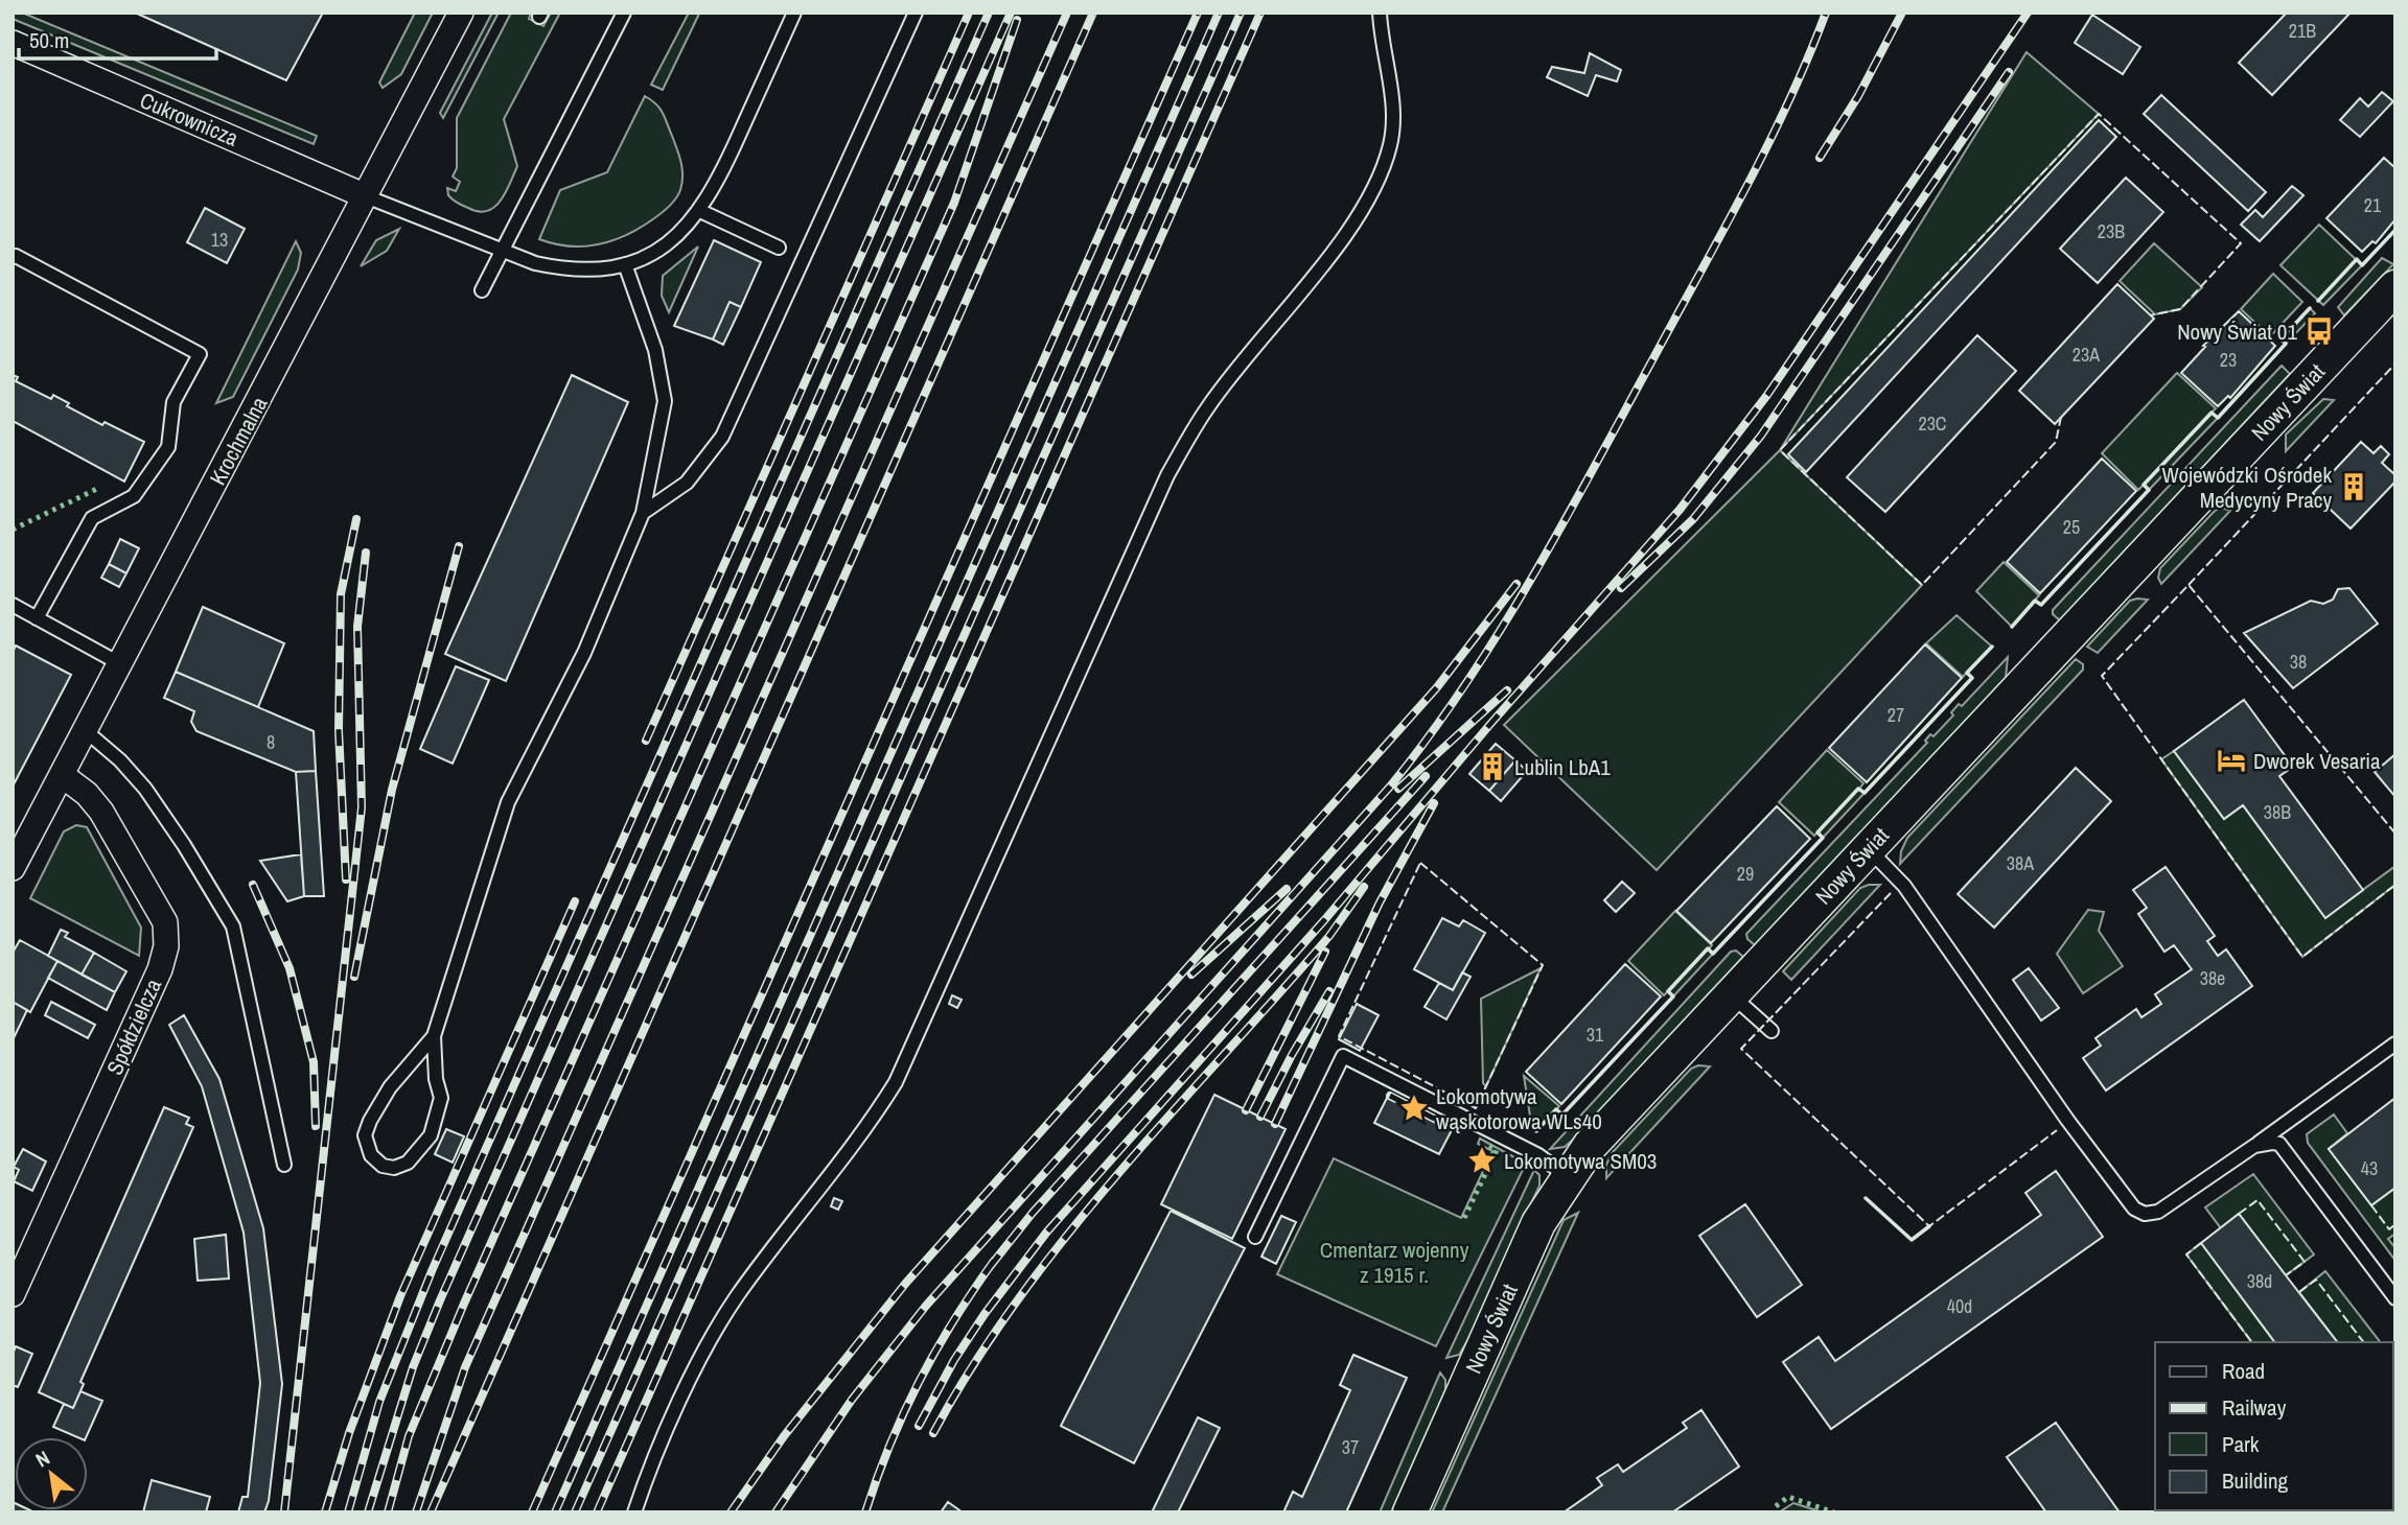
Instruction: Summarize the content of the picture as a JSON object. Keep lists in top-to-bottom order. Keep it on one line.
{"streets":{"street":["Cukrownicza","Nowy Świat","Krochmalna","Spółdzielcza"]},"crossings":[["Cukrownicza","Krochmalna"],["Krochmalna","Spółdzielcza"]],"parks":["Cmentarz wojenny z 1915 r."],"places":{"bus stop":["Nowy Świat 01"],"building":["Wojewódzki Ośrodek Medycyny Pracy","Lublin LbA1"],"hotel":["Dworek Vesaria"],"place":["Lokomotywa wąskotorowa WLs40","Lokomotywa SM03"]},"house_numbers":["21B","21","23B","13","23A","23","23C","25","38","27","8","38B","38A","29","38e","31","43","38d","40d","37"],"legend":["Road","Railway","Park","Building"],"scale_bar":"50 m","north":"top left"}
